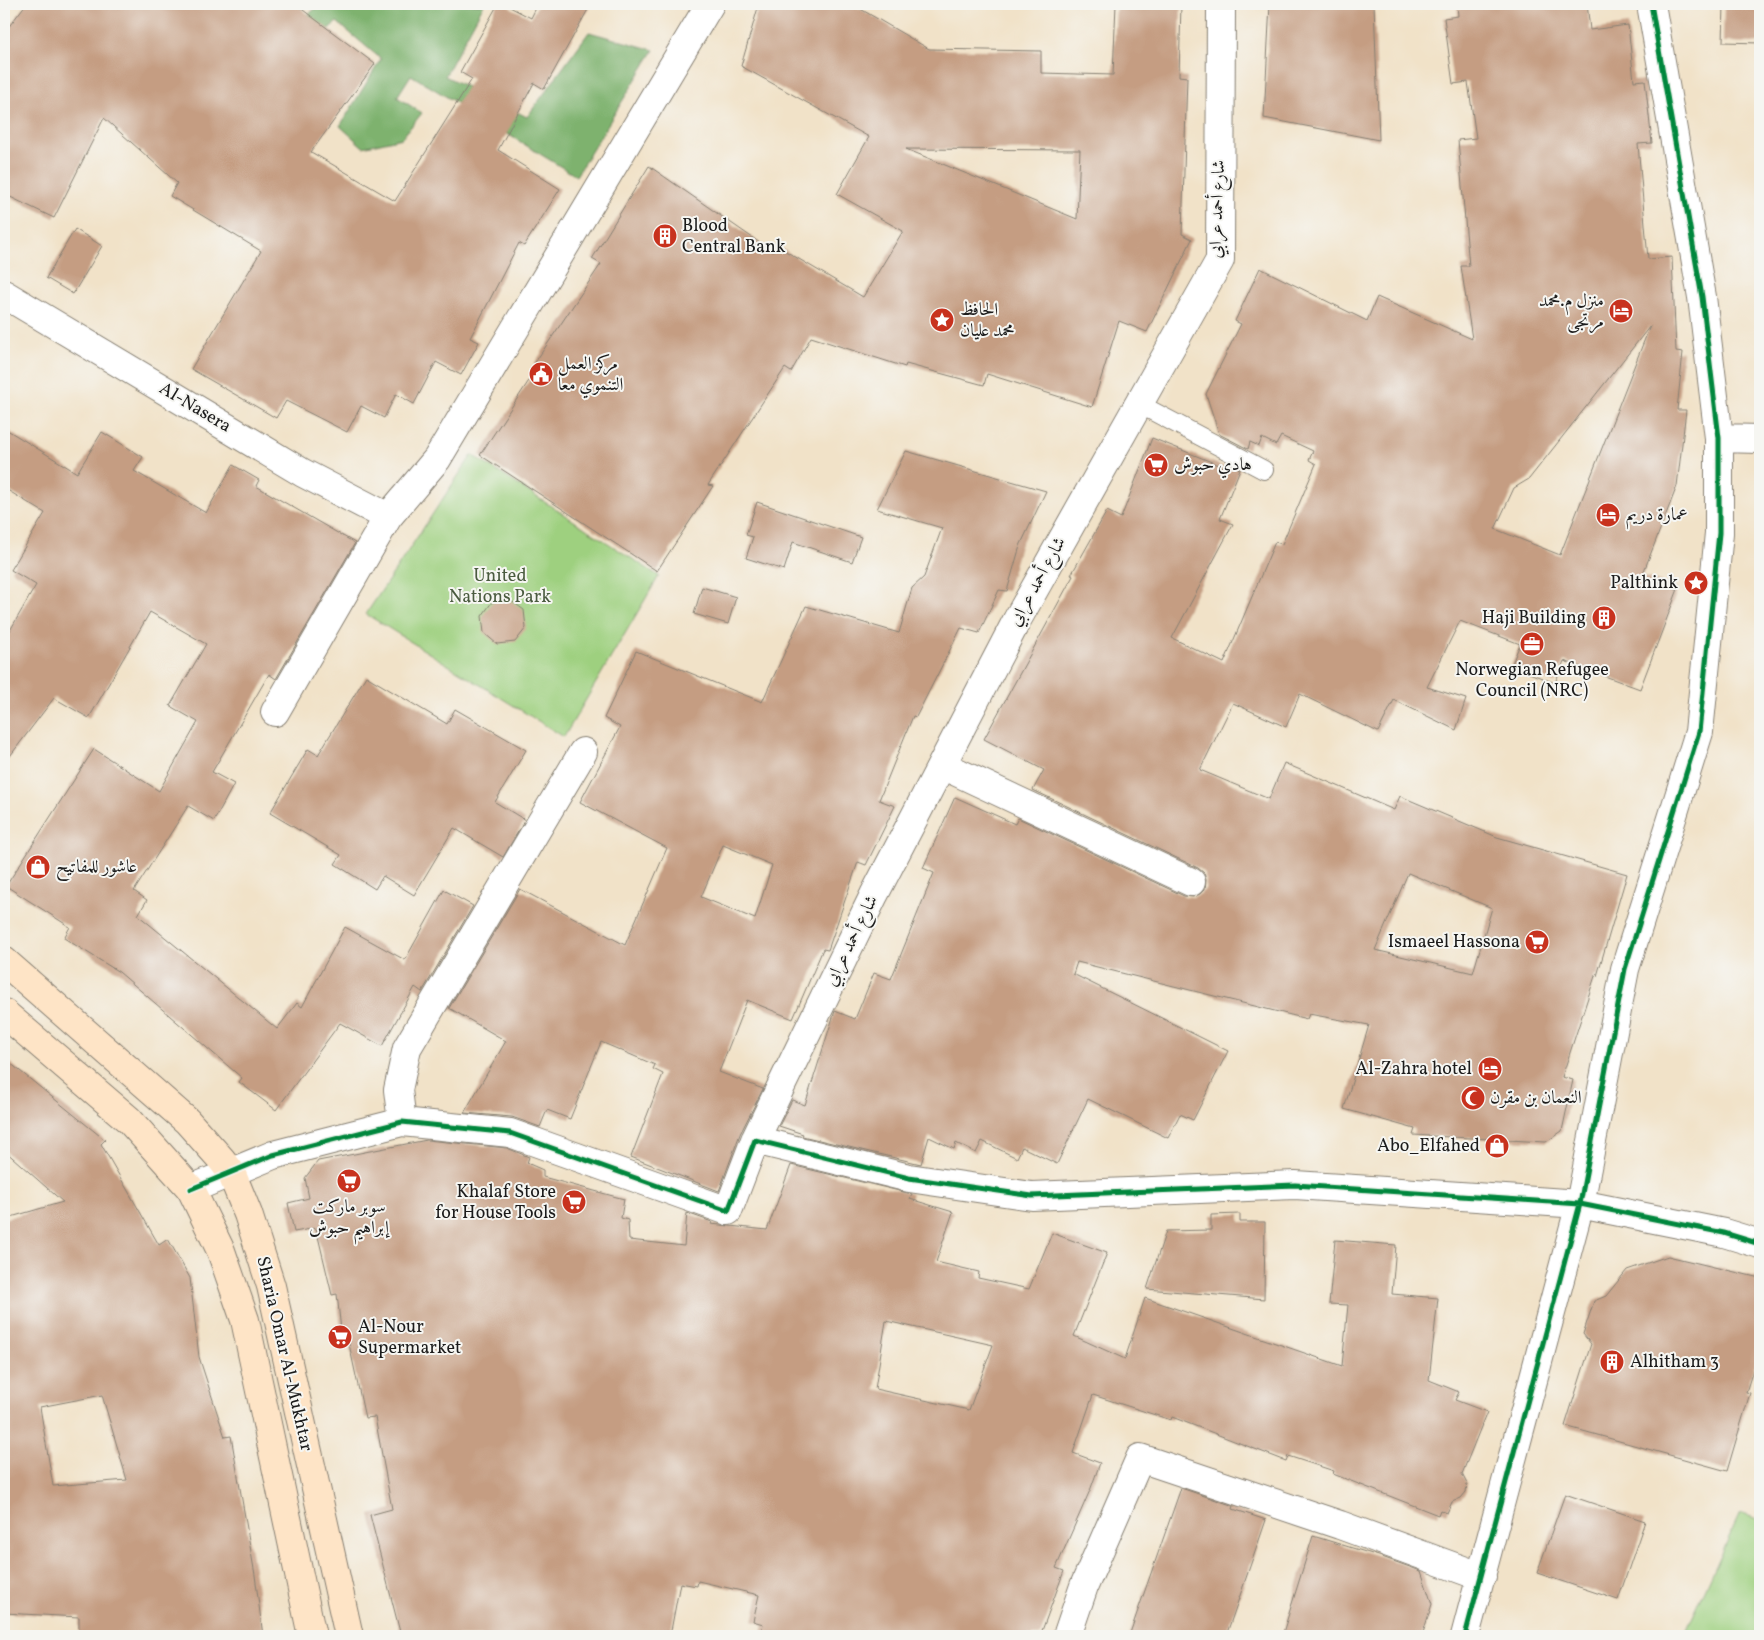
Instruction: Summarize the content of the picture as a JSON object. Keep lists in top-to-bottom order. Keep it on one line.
{"streets":{"main road":["Sharia Omar Al-Mukhtar"],"street":["شارع أحمد عرابي","Al-Nasera"]},"parks":["United Nations Park"],"places":{"building":["Blood Central Bank","Haji Building","Alhitham 3"],"hotel":["منزل م.محمد مرتجى","عمارة دريم","Al-Zahra hotel"],"place":["الحافظ محمد عليان","Palthink"],"public building":["مركز العمل التنموي معا"],"supermarket":["هادي حبوش","Ismaeel Hassona","سوبر ماركت إبراهيم حبوش","Khalaf Store for House Tools","Al-Nour Supermarket"],"office":["Norwegian Refugee Council (NRC)"],"shop":["عاشور للمفاتيح","Abo_Elfahed"],"mosque":["النعمان بن مقرن"]}}
